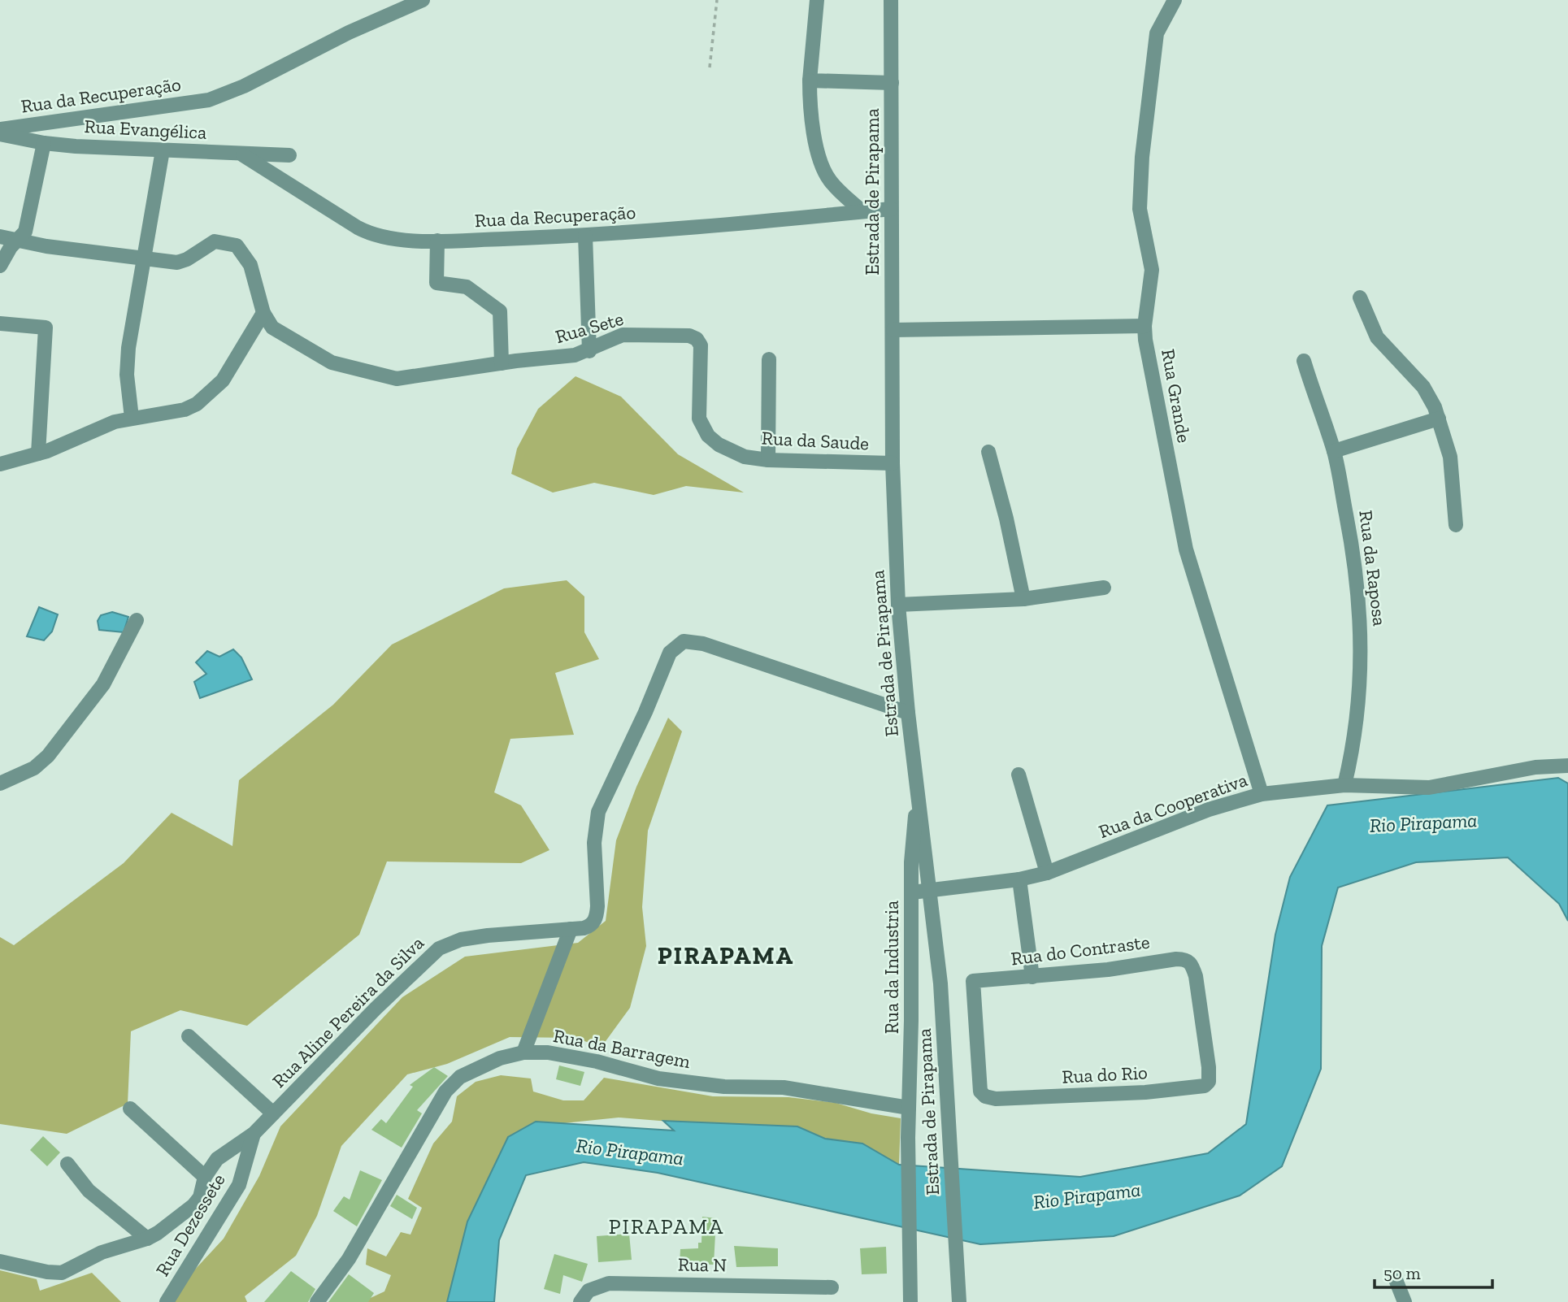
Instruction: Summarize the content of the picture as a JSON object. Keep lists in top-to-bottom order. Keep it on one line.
{"streets":{"street":["Rua da Recuperação","Rua Evangélica","Estrada de Pirapama","Rua Sete","Rua Grande","Rua da Saude","Rua da Raposa","Rua da Cooperativa","Rua do Contraste","Rua da Industria","Rua Aline Pereira da Silva","Rua da Barragem","Rua do Rio","Rua Dezessete","Rua N"]},"crossings":[["Rua da Recuperação","Rua Evangélica"],["Rua da Recuperação","Estrada de Pirapama"],["Estrada de Pirapama","Rua da Saude"],["Estrada de Pirapama","Rua da Cooperativa"],["Estrada de Pirapama","Rua da Industria"],["Estrada de Pirapama","Rua Aline Pereira da Silva"],["Rua Sete","Rua da Saude"],["Rua Grande","Rua da Cooperativa"],["Rua da Raposa","Rua da Cooperativa"],["Rua da Cooperativa","Rua da Industria"],["Rua do Contraste","Rua do Rio"],["Rua da Industria","Rua da Barragem"],["Rua Aline Pereira da Silva","Rua Dezessete"]],"districts":["PIRAPAMA","PIRAPAMA"],"water":["Rio Pirapama"],"scale_bar":"50 m"}
